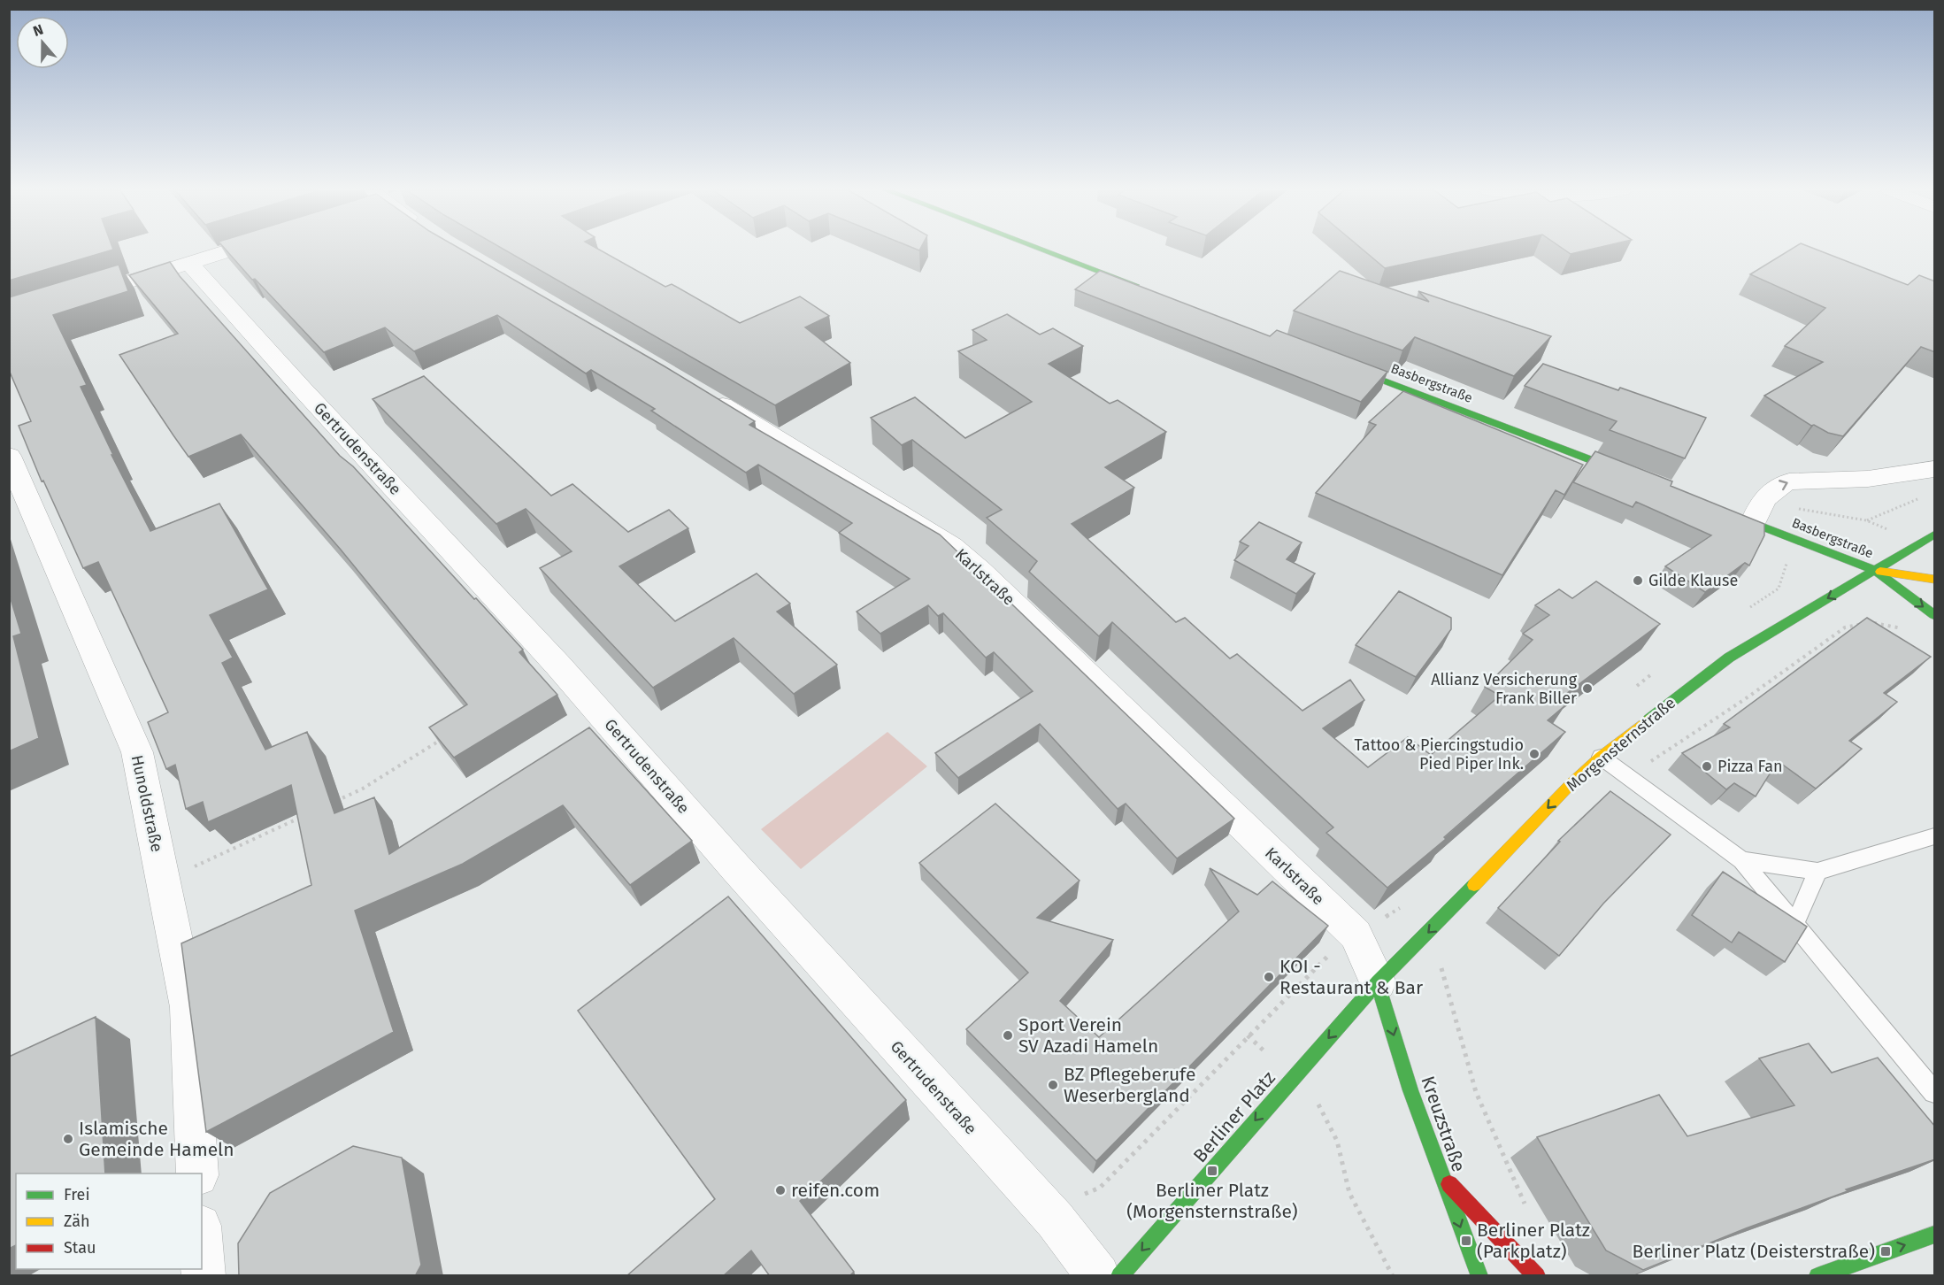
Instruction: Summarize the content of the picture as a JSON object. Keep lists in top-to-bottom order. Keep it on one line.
{"streets":{"main road":["Basbergstraße","Morgensternstraße","Berliner Platz","Kreuzstraße"],"street":["Gertrudenstraße","Karlstraße","Hunoldstraße"]},"crossings":[["Basbergstraße","Morgensternstraße"],["Karlstraße","Morgensternstraße"],["Karlstraße","Berliner Platz"],["Karlstraße","Kreuzstraße"],["Morgensternstraße","Berliner Platz"],["Morgensternstraße","Kreuzstraße"],["Berliner Platz","Kreuzstraße"]],"one_way":["Morgensternstraße","Berliner Platz"],"places":{"other":["Gilde Klause","Allianz Versicherung Frank Biller","Tattoo & Piercingstudio Pied Piper Ink.","Pizza Fan","KOI - Restaurant & Bar","Sport Verein SV Azadi Hameln","BZ Pflegeberufe Weserbergland","Islamische Gemeinde Hameln","reifen.com"],"transit":["Berliner Platz (Morgensternstraße)","Berliner Platz (Parkplatz)","Berliner Platz (Deisterstraße)"]},"legend":["Frei","Zäh","Stau"],"north":"top"}
